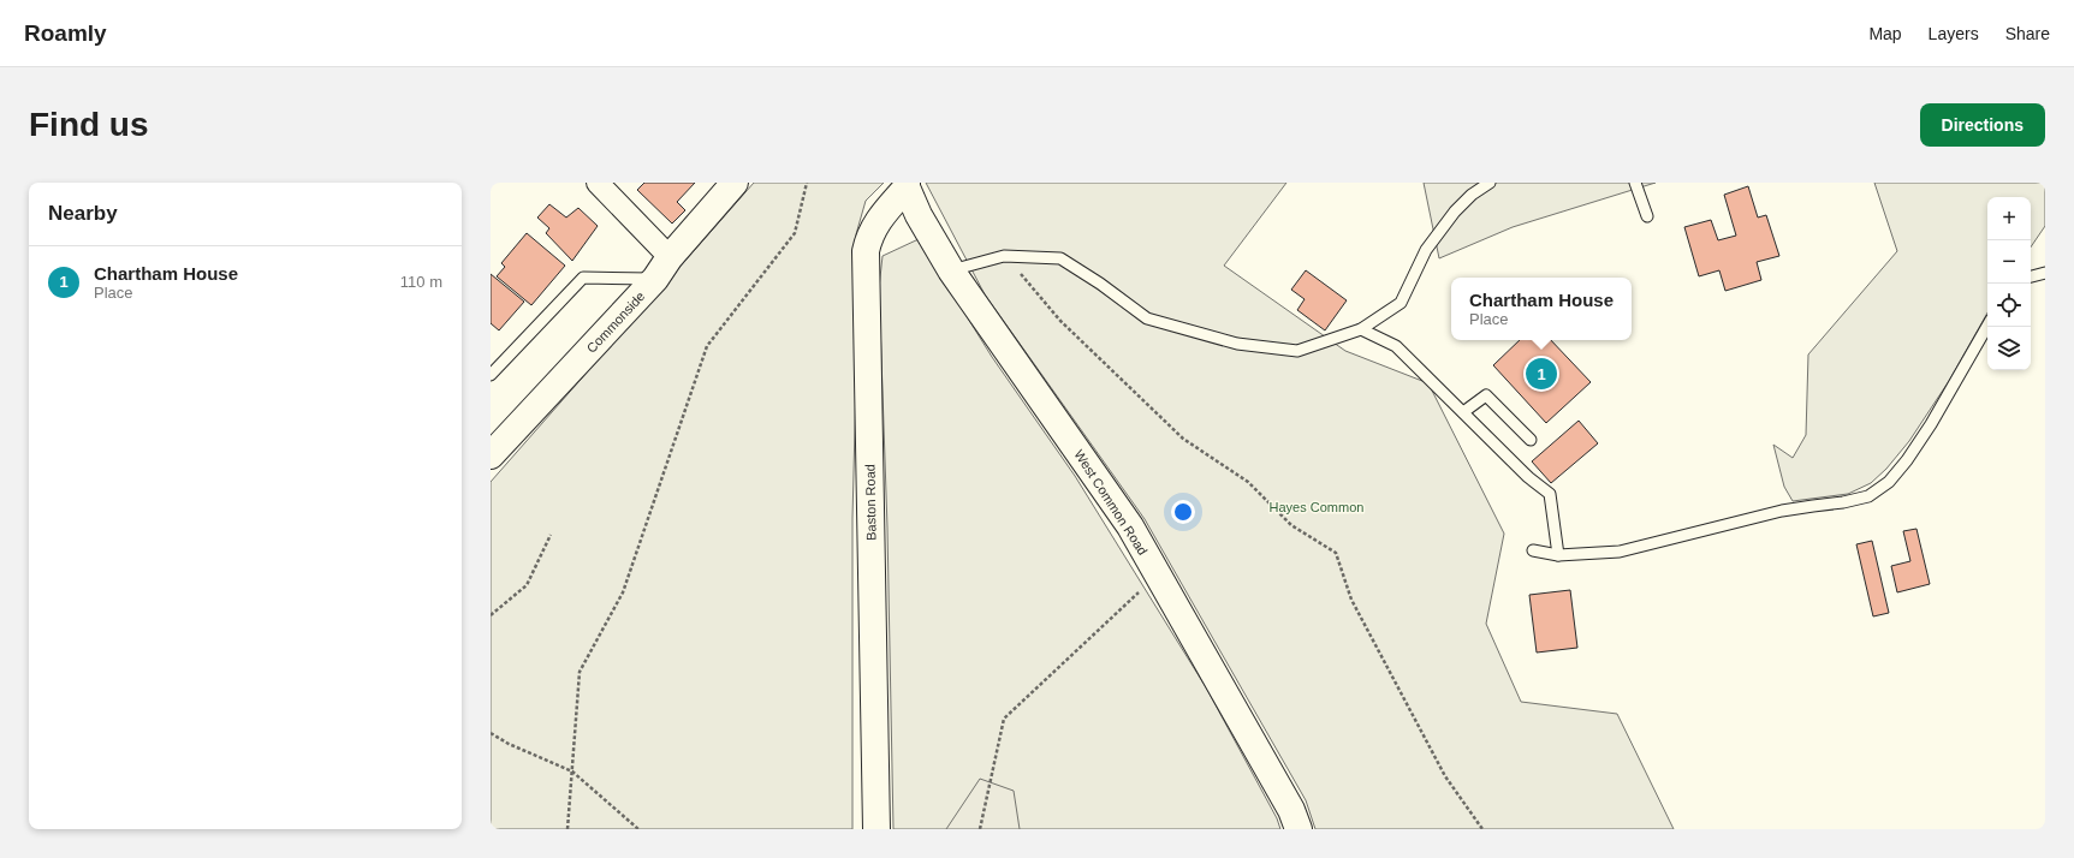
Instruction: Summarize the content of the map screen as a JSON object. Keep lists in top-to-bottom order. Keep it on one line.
{"streets":{"street":["Commonside","Baston Road","West Common Road"]},"crossings":[["Baston Road","West Common Road"]],"parks":["Hayes Common"],"page":{"header":"Roamly","nav":["Map","Layers","Share"],"buttons":"Directions","title":"Find us","heading":"Nearby","map_buttons":["+","−"],"list":[{"mark":"1","name":"Chartham House","note":"Place","value":"110 m"}],"popup":["Chartham House","Place"],"pins":"1"}}
